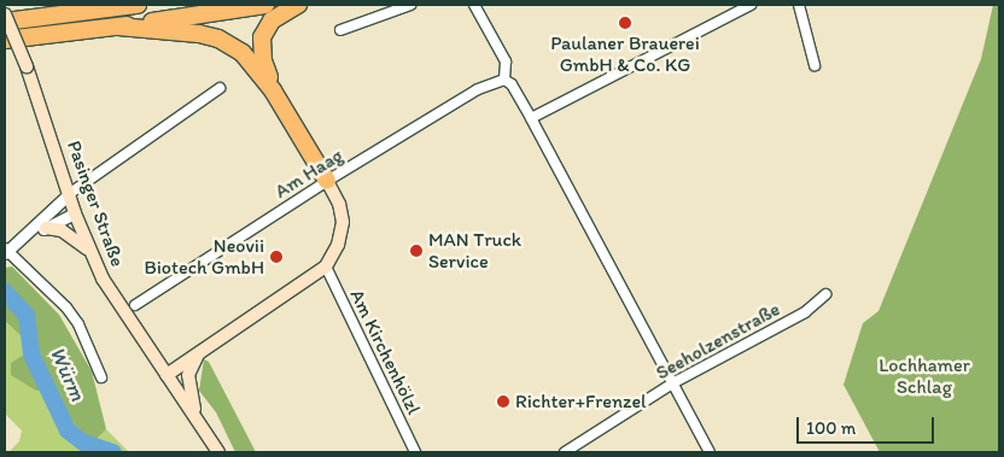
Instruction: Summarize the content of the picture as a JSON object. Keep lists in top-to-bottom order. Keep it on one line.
{"streets":{"main road":["Pasinger Straße"],"street":["Am Haag","Seeholzenstraße","Am Kirchenhölzl"]},"water":["Würm"],"parks":["Lochhamer Schlag"],"places":["Paulaner Brauerei GmbH & Co. KG","MAN Truck Service","Neovii Biotech GmbH","Richter+Frenzel"],"scale_bar":"100 m"}
